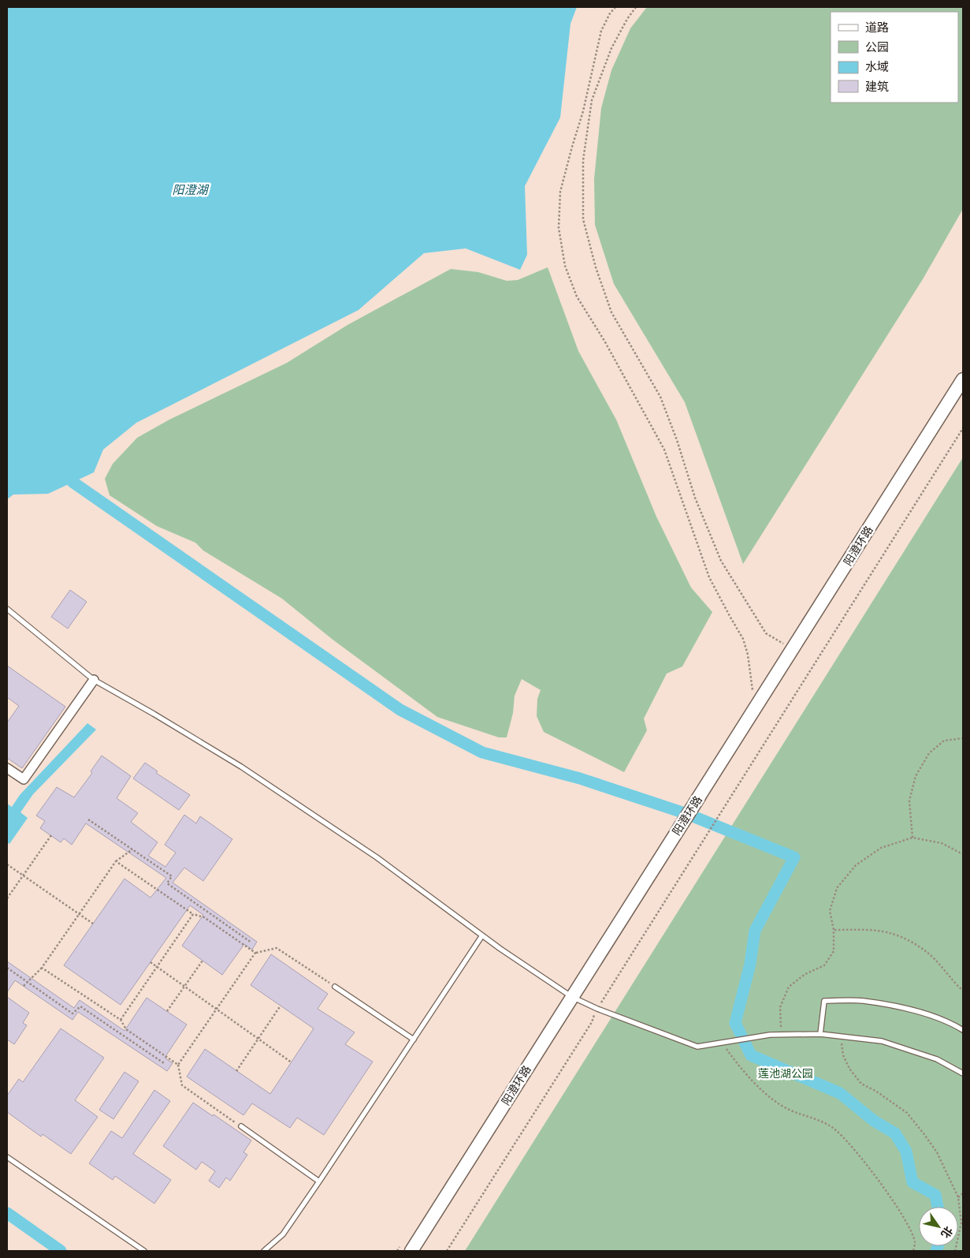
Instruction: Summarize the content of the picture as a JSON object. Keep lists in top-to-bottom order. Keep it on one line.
{"streets":{"main road":["阳澄环路"]},"water":["阳澄湖"],"parks":["莲池湖公园"],"legend":["道路","公园","水域","建筑"],"north":"bottom right"}
